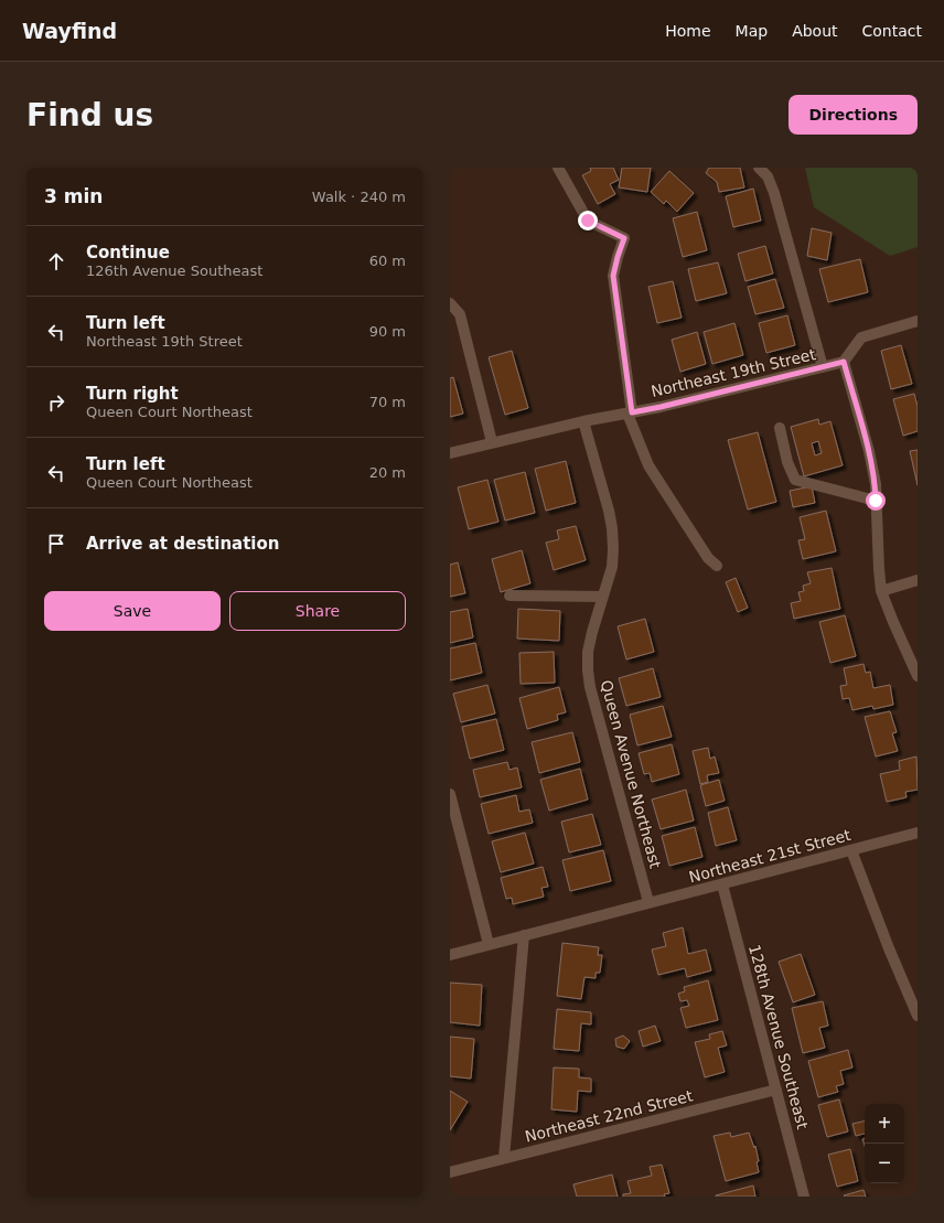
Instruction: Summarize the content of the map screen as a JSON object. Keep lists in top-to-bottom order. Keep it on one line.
{"streets":{"street":["Northeast 19th Street","Queen Avenue Northeast","Northeast 21st Street","128th Avenue Southeast","Northeast 22nd Street"]},"crossings":[["Northeast 19th Street","Queen Avenue Northeast"],["Queen Avenue Northeast","Northeast 21st Street"],["Northeast 21st Street","128th Avenue Southeast"],["128th Avenue Southeast","Northeast 22nd Street"]],"page":{"header":"Wayfind","nav":["Home","Map","About","Contact"],"buttons":["Directions",["Save","Share"]],"title":"Find us","heading":["3 min","Walk · 240 m"],"list":[["Continue","126th Avenue Southeast","60 m"],["Turn left","Northeast 19th Street","90 m"],["Turn right","Queen Court Northeast","70 m"],["Turn left","Queen Court Northeast","20 m"],"Arrive at destination"],"map_buttons":["+","−"]}}
